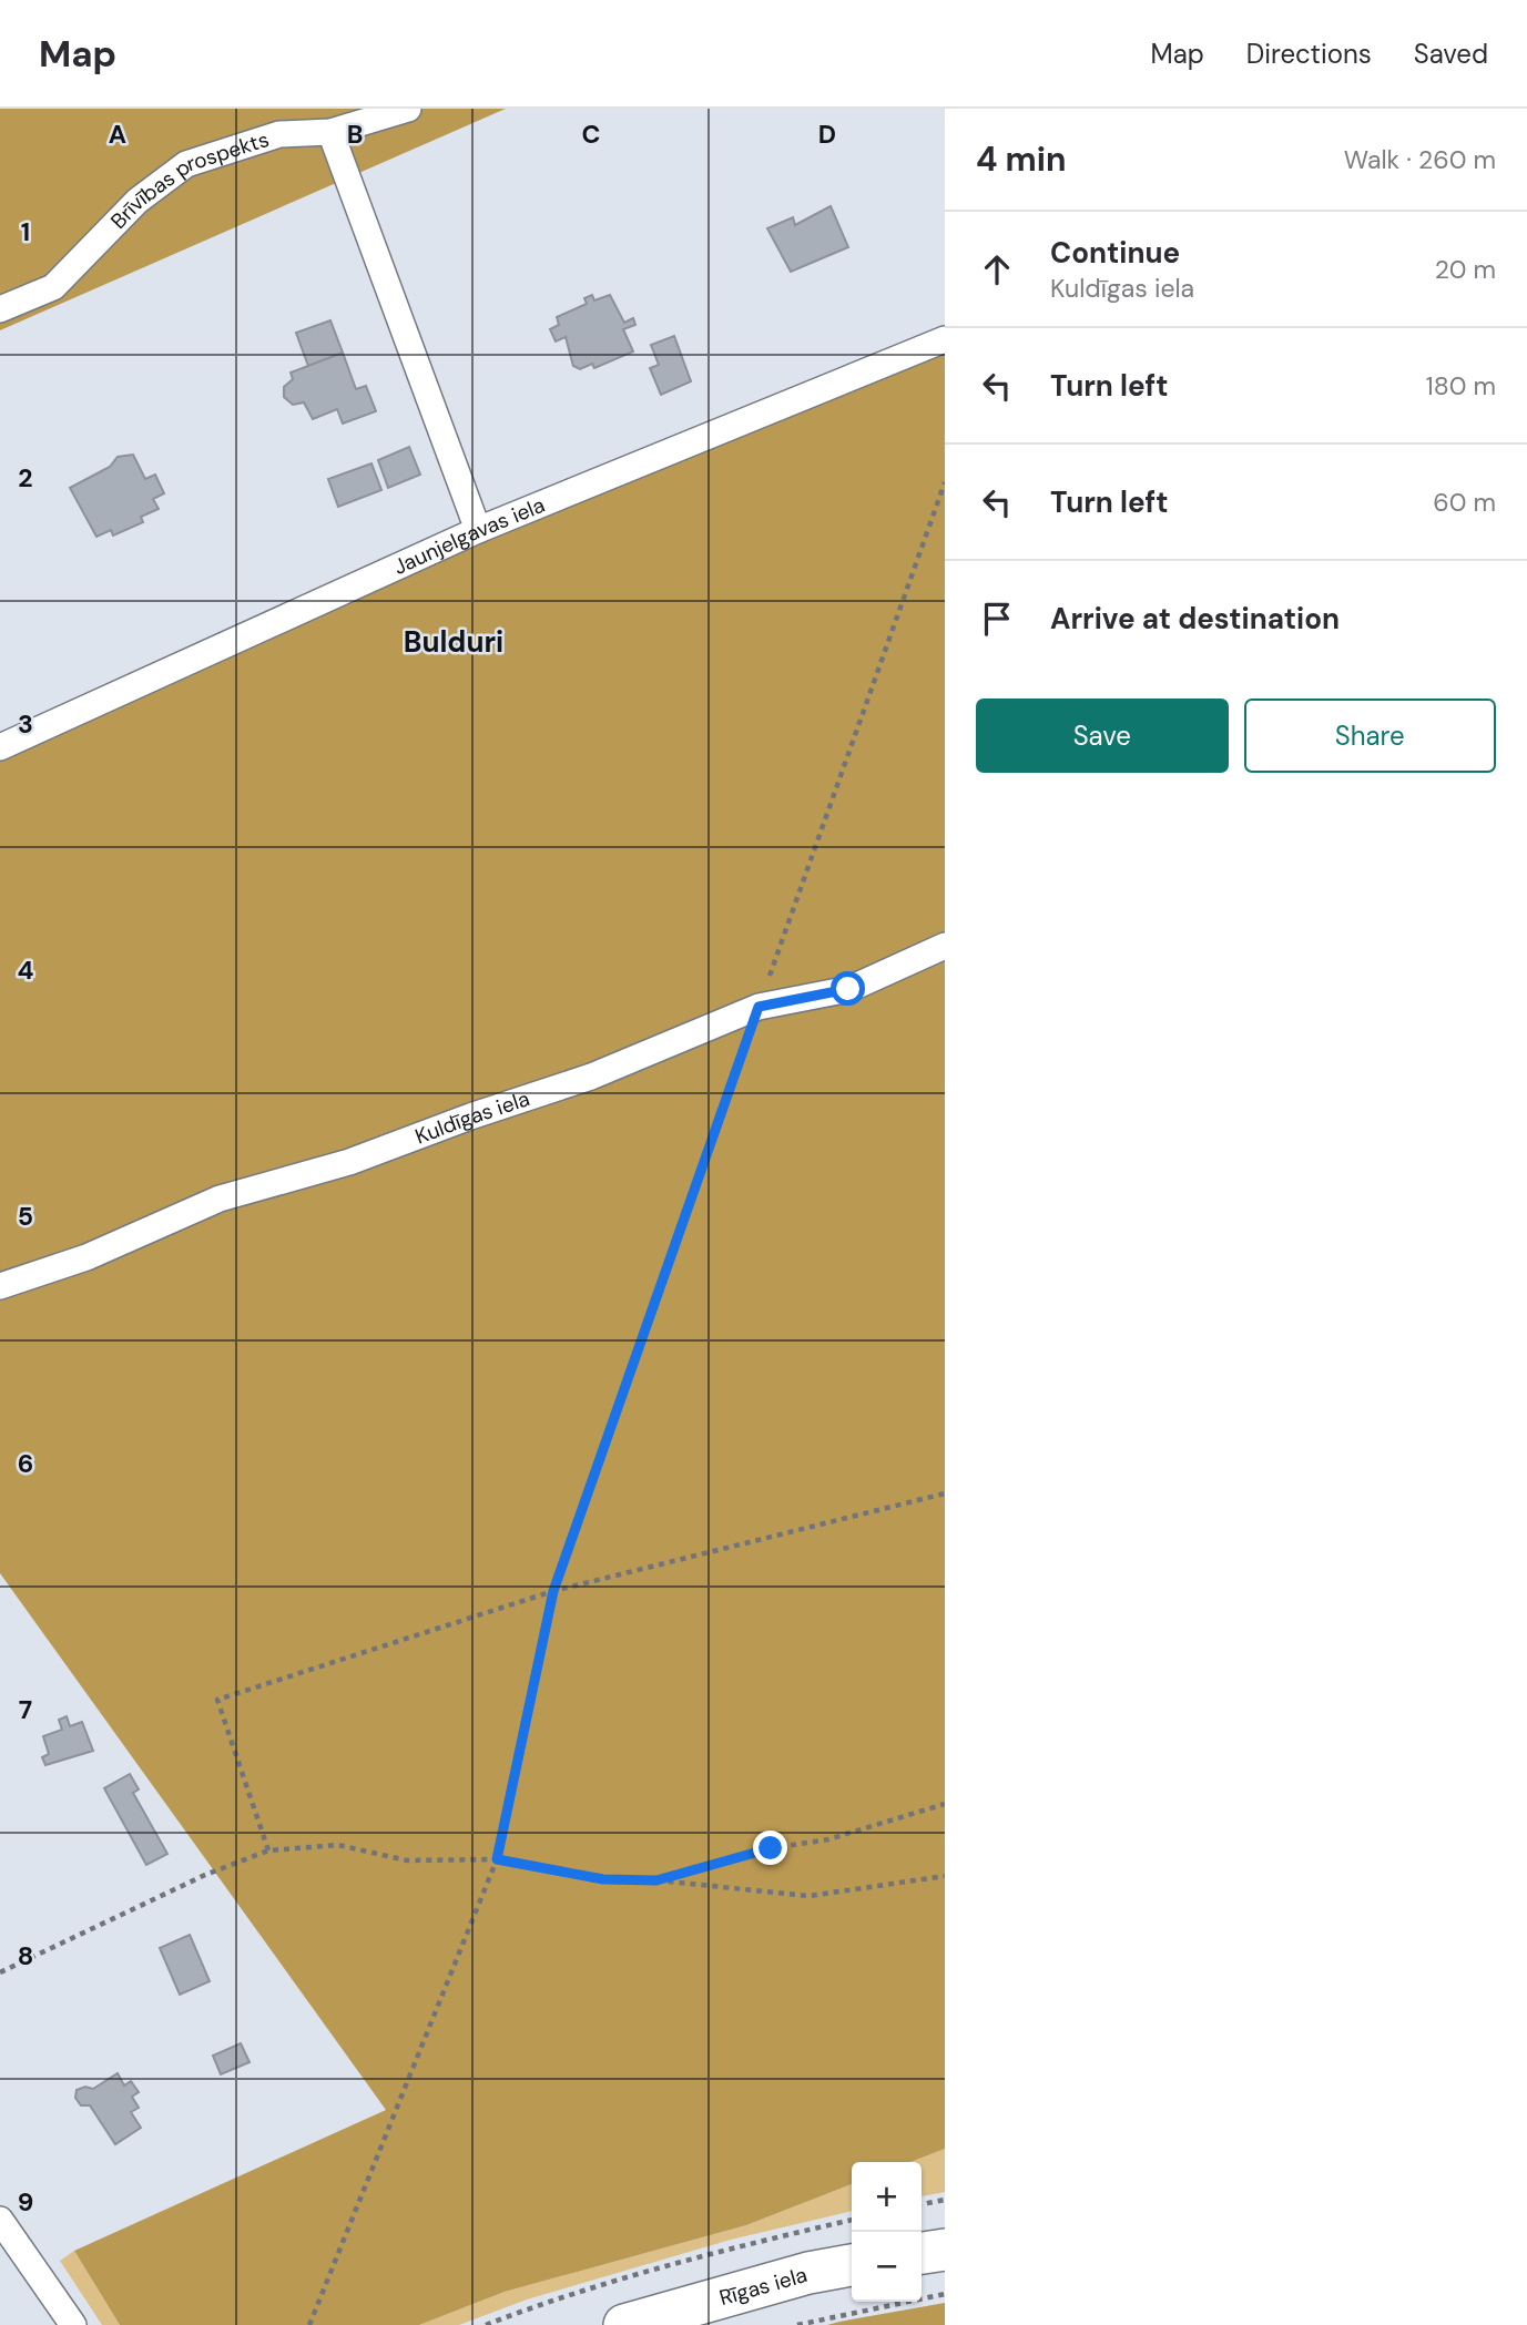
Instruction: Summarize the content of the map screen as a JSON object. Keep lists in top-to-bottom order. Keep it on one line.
{"streets":{"main road":["Rīgas iela"],"street":["Brīvības prospekts","Jaunjelgavas iela","Kuldīgas iela"]},"districts":["Bulduri"],"page":{"header":"Map","nav":["Map","Directions","Saved"],"heading":["4 min","Walk · 260 m"],"list":[["Continue","Kuldīgas iela","20 m"],["Turn left","180 m"],["Turn left","60 m"],"Arrive at destination"],"buttons":["Save","Share"],"map_buttons":["+","−"]},"grid":{"columns":["A","B","C","D"],"rows":["1","2","3","4","5","6","7","8","9"]}}
